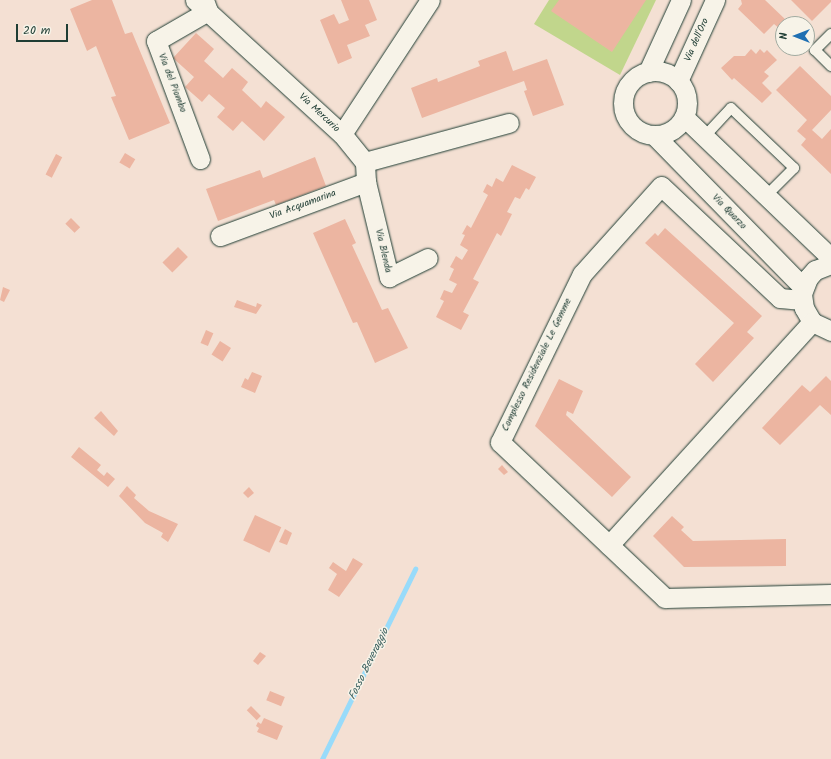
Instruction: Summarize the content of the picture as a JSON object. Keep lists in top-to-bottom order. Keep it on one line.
{"streets":{"street":["Via dell'Oro","Via del Piombo","Via Mercurio","Via Acquamarina","Via Quarzo","Via Blenda","Complesso Residenziale Le Gemme"]},"crossings":[["Via dell'Oro","Via Quarzo"],["Via del Piombo","Via Mercurio"],["Via Acquamarina","Via Blenda"],["Via Quarzo","Complesso Residenziale Le Gemme"]],"water":["Fosso Beveraggio"],"scale_bar":"20 m","north":"left"}
